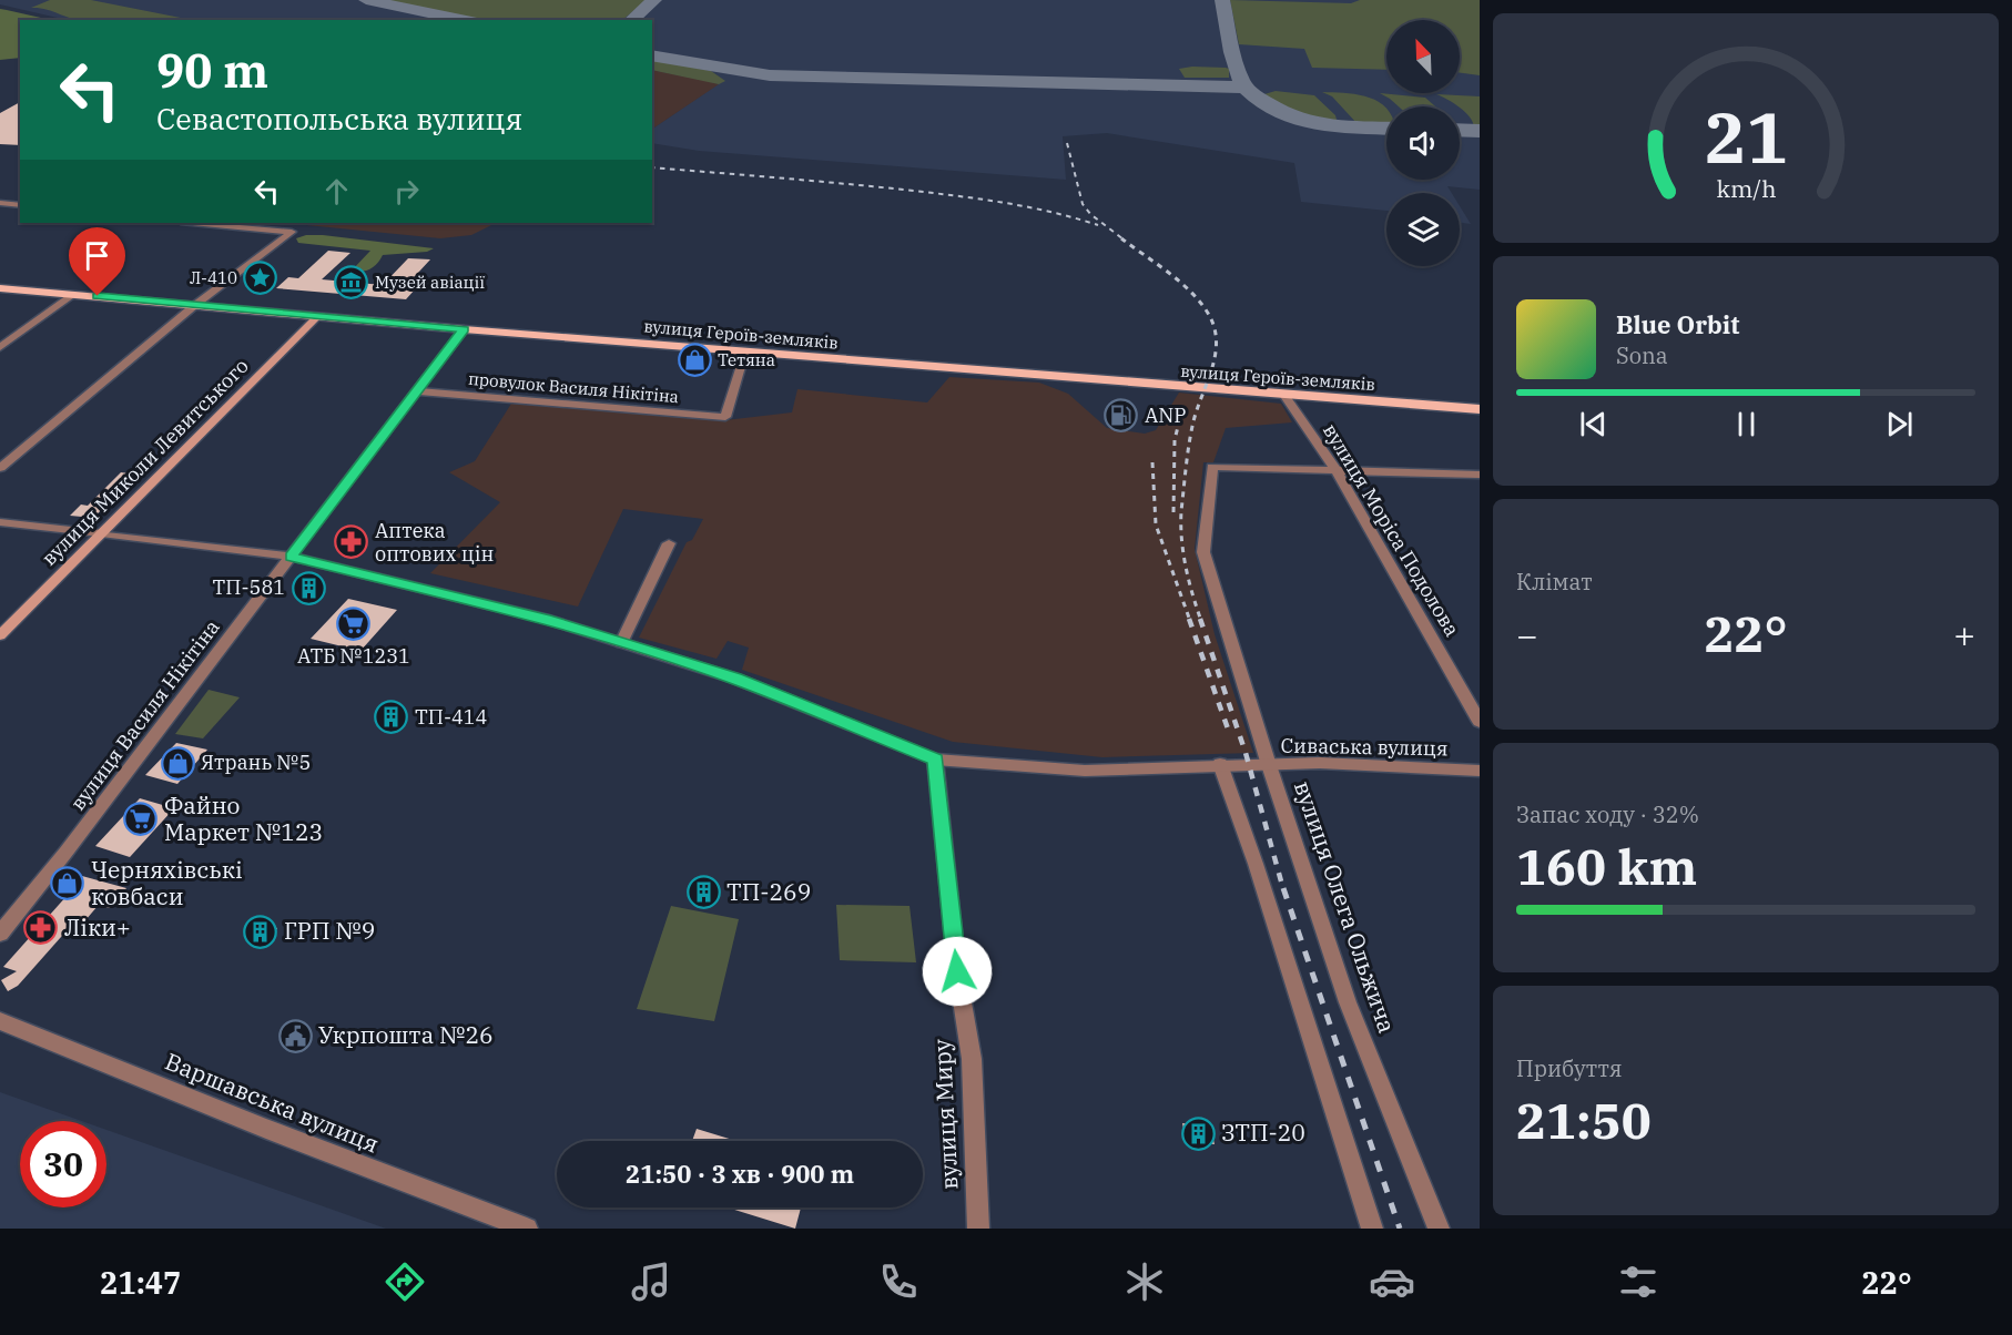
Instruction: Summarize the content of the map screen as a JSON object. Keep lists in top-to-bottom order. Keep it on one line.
{"streets":{"main road":["вулиця Героїв-земляків","вулиця Миколи Левитського"],"street":["провулок Василя Нікітіна","вулиця Моріса Подолова","вулиця Василя Нікітіна","Сиваська вулиця","вулиця Олега Ольжича","Варшавська вулиця","вулиця Миру"]},"crossings":[["вулиця Героїв-земляків","провулок Василя Нікітіна"],["вулиця Героїв-земляків","вулиця Миколи Левитського"],["вулиця Героїв-земляків","вулиця Моріса Подолова"],["вулиця Героїв-земляків","вулиця Василя Нікітіна"],["провулок Василя Нікітіна","вулиця Василя Нікітіна"],["вулиця Миколи Левитського","Сиваська вулиця"],["вулиця Моріса Подолова","вулиця Олега Ольжича"],["вулиця Василя Нікітіна","Сиваська вулиця"],["Сиваська вулиця","вулиця Олега Ольжича"],["Сиваська вулиця","вулиця Миру"]],"places":{"place":["Л-410"],"museum":["Музей авіації"],"shop":["Тетяна","Ятрань №5","Черняхівські ковбаси"],"fuel station":["ANP"],"pharmacy":["Аптека оптових цін","Ліки+"],"building":["ТП-581","ТП-414","ТП-269","ГРП №9","ЗТП-20"],"supermarket":["АТБ №1231","Файно Маркет №123"],"public building":["Укрпошта №26"]},"north":"top left","page":{"turn":["90 m","Севастопольська вулиця"],"song":["Blue Orbit","Sona"],"tile":["Клімат",["Запас ходу · 32%","160 km"],["Прибуття","21:50"]],"heat":["−","22°","+"],"limit":"30","trip":"21:50 · 3 хв · 900 m","tabs":["21:47","22°"],"gauge":["21","km/h"]}}
